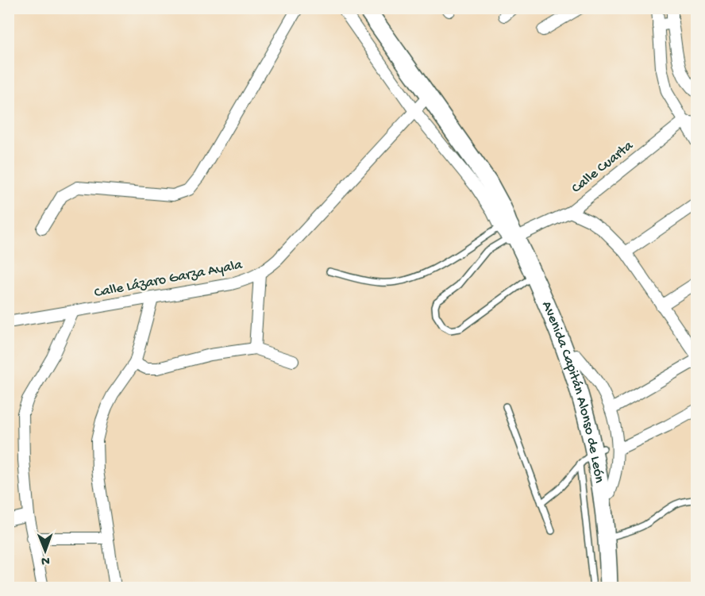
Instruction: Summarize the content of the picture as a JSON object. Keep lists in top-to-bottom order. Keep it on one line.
{"streets":{"main road":["Avenida Capitán Alonso de León"],"street":["Calle Cuarta","Calle Lázaro Garza Ayala"]},"crossings":[["Calle Cuarta","Avenida Capitán Alonso de León"],["Calle Lázaro Garza Ayala","Avenida Capitán Alonso de León"]],"north":"bottom"}
